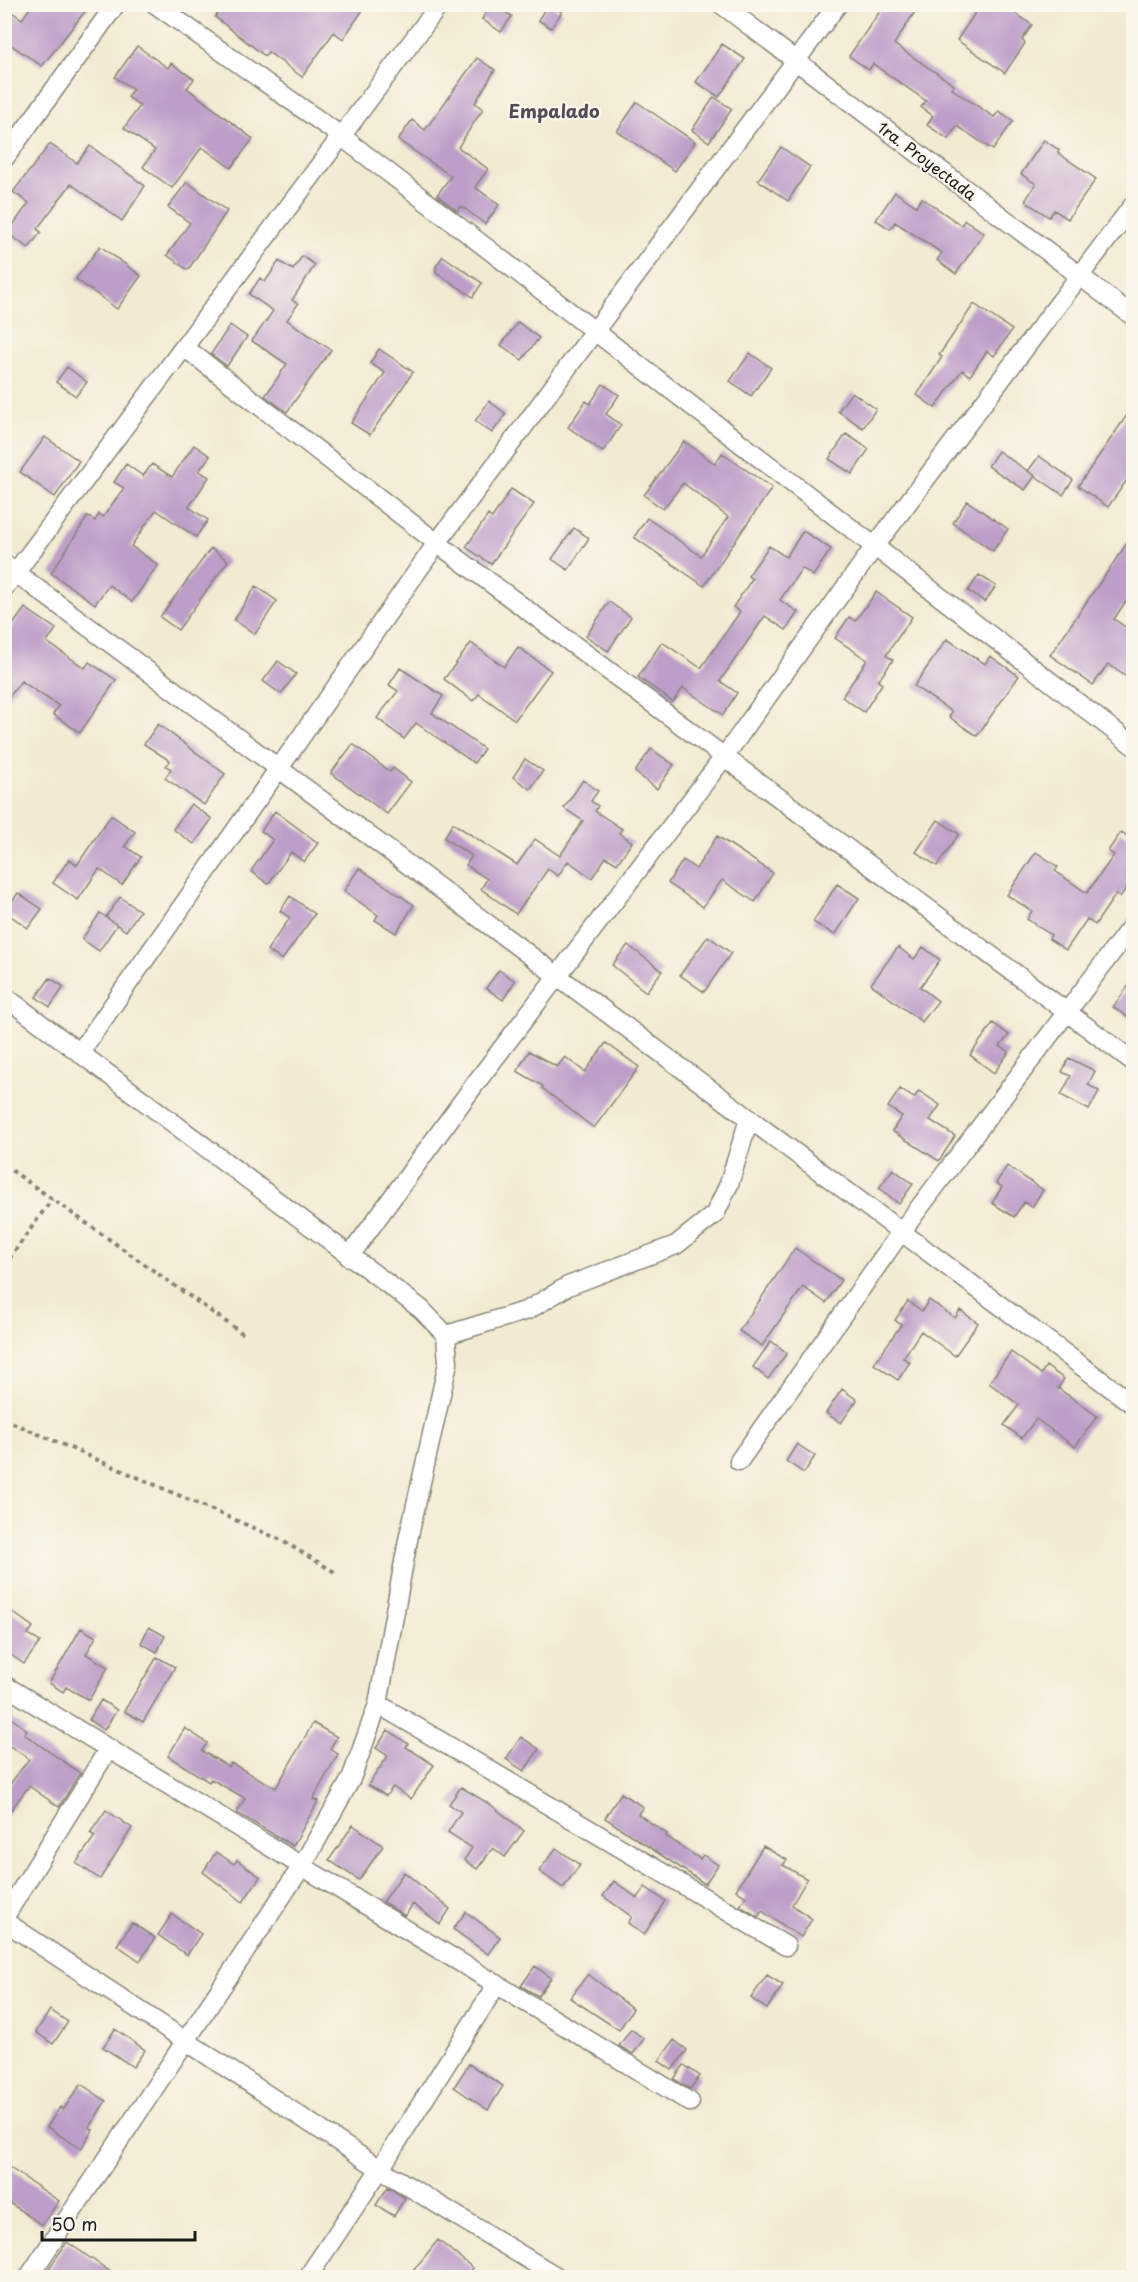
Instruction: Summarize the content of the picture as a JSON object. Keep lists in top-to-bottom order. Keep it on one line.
{"streets":{"street":["1ra. Proyectada"]},"districts":["Empalado"],"scale_bar":"50 m"}
